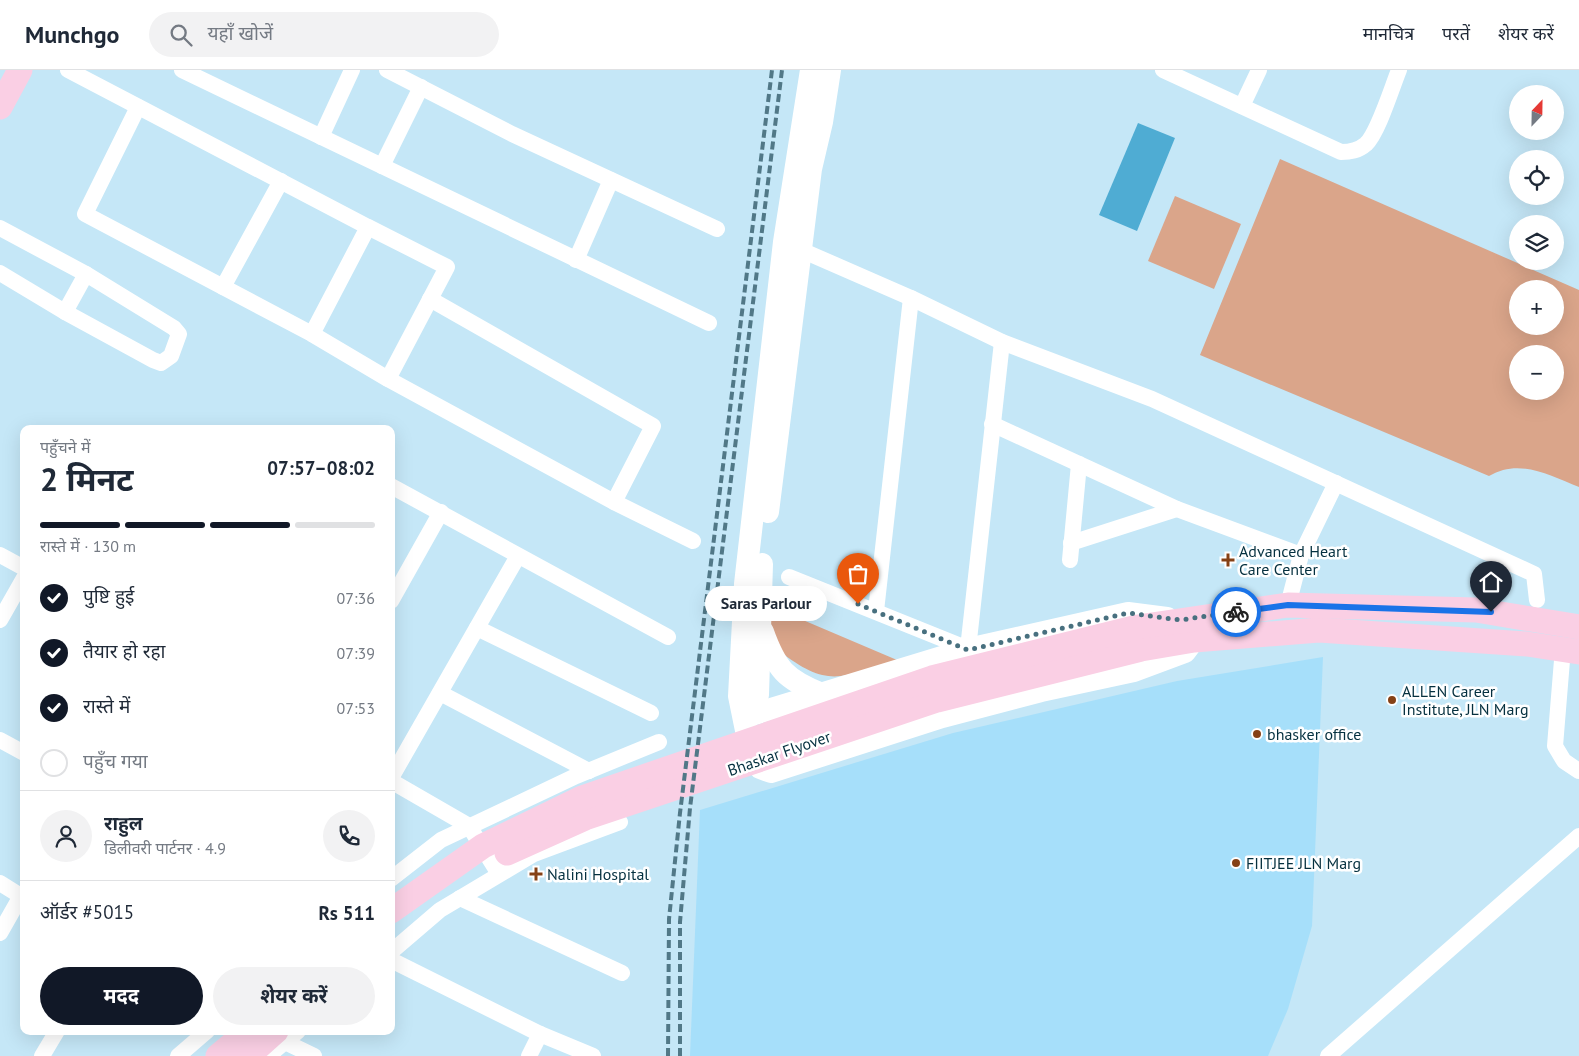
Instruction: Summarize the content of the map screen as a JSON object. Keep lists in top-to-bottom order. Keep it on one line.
{"streets":{"main road":["Bhaskar Flyover"]},"places":{"health":["Advanced Heart Care Center","Nalini Hospital"],"other":["Saras Parlour","ALLEN Career Institute, JLN Marg","bhasker office","FIITJEE JLN Marg"]},"north":"top","page":{"header":"Munchgo","search":"यहाँ खोजें","nav":["मानचित्र","परतें","शेयर करें"],"map_buttons":["+","−"],"heading":["2 मिनट","पहुँचने में","07:57–08:02"],"panel":["राहुल","डिलीवरी पार्टनर · 4.9","ऑर्डर #5015","Rs 511"],"bar":"रास्ते में · 130 m","list":[["पुष्टि हुई","07:36"],["तैयार हो रहा","07:39"],["रास्ते में","07:53"],"पहुँच गया"],"bubble":"Saras Parlour","buttons":["मदद","शेयर करें"]}}
